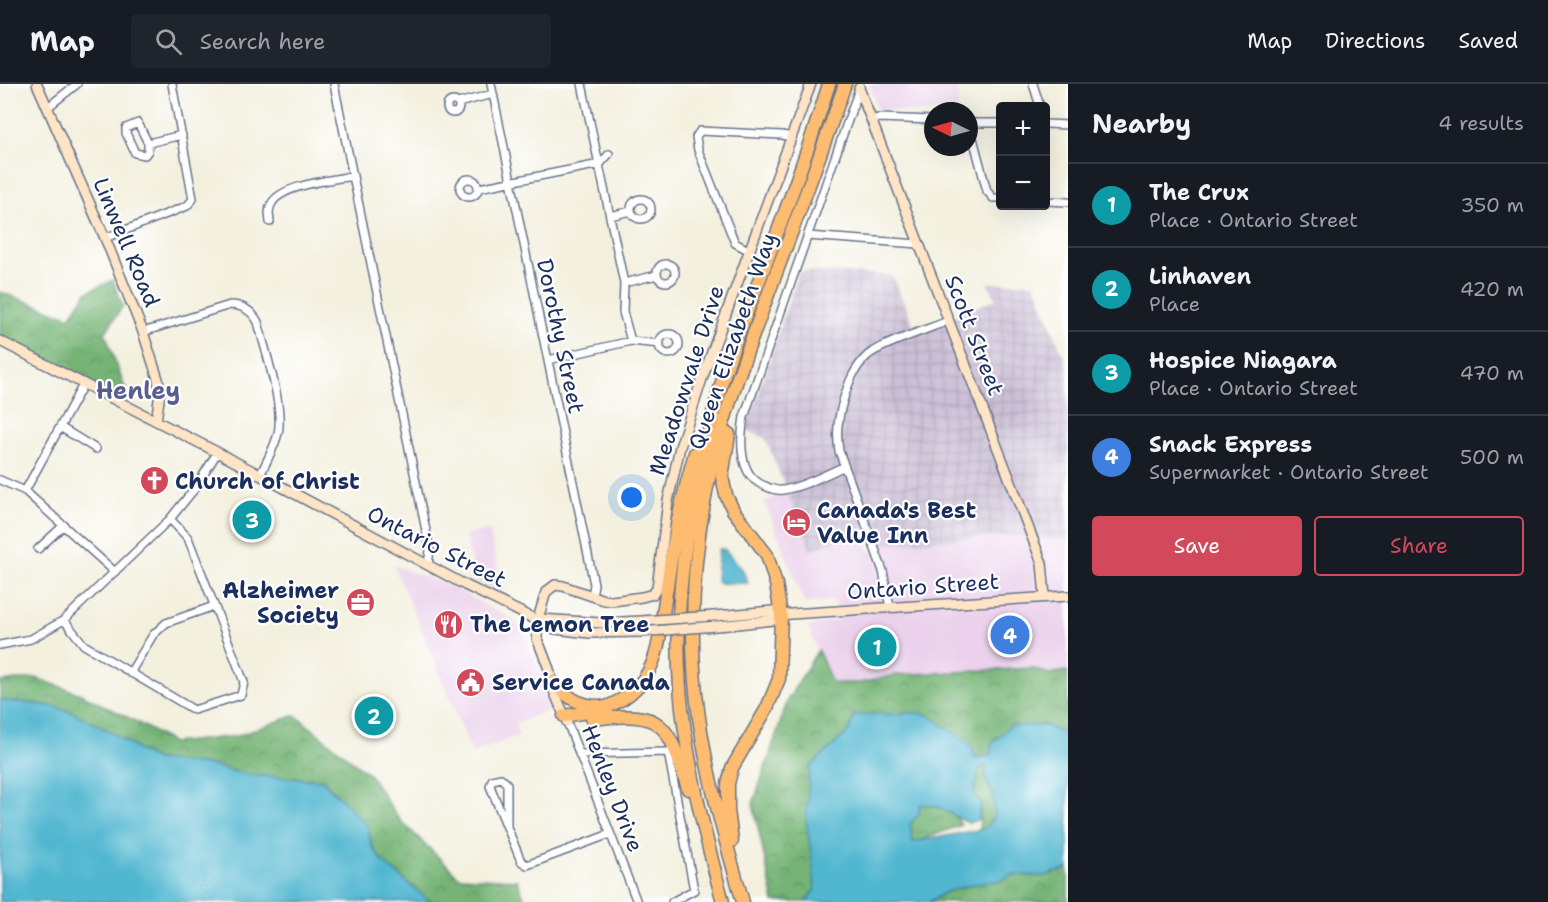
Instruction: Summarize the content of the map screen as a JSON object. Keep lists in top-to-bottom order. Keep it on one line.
{"streets":{"highway":["Queen Elizabeth Way"],"main road":["Linwell Road","Scott Street","Meadowvale Drive","Ontario Street","Henley Drive"],"street":["Dorothy Street"]},"crossings":[["Linwell Road","Ontario Street"],["Scott Street","Ontario Street"],["Dorothy Street","Meadowvale Drive"],["Meadowvale Drive","Ontario Street"],["Meadowvale Drive","Henley Drive"],["Ontario Street","Henley Drive"]],"districts":["Henley"],"places":{"church":["Church of Christ"],"hotel":["Canada's Best Value Inn"],"office":["Alzheimer Society"],"restaurant":["The Lemon Tree"],"public building":["Service Canada"]},"north":"left","page":{"header":"Map","search":"Search here","nav":["Map","Directions","Saved"],"heading":["Nearby","4 results"],"map_buttons":["+","−"],"list":[{"mark":"1","name":"The Crux","note":"Place · Ontario Street","value":"350 m"},{"mark":"2","name":"Linhaven","note":"Place","value":"420 m"},{"mark":"3","name":"Hospice Niagara","note":"Place · Ontario Street","value":"470 m"},{"mark":"4","name":"Snack Express","note":"Supermarket · Ontario Street","value":"500 m"}],"pins":["3","4","1","2"],"buttons":["Save","Share"]}}
